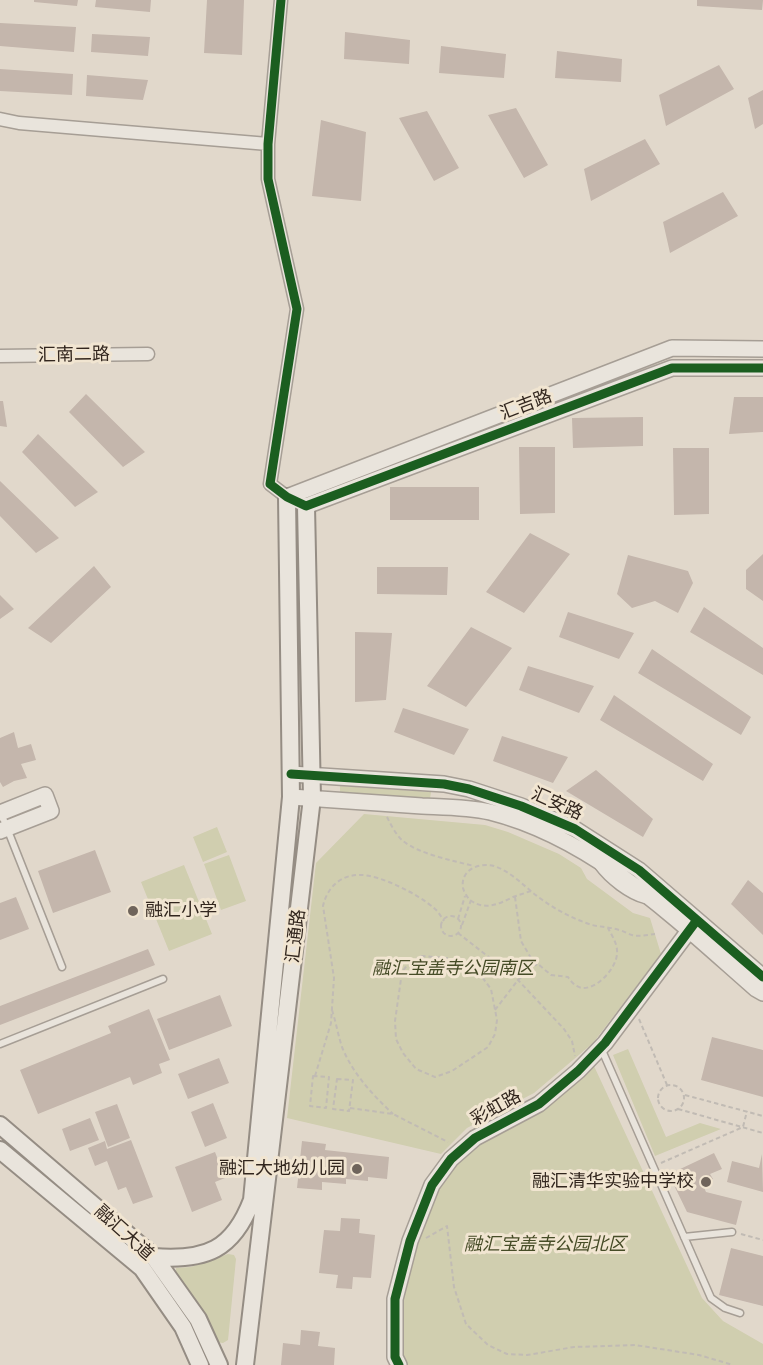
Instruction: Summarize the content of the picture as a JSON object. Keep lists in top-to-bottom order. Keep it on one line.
{"streets":{"main road":["汇通路","融汇大道"],"street":["汇南二路","汇吉路","汇安路","彩虹路"]},"crossings":[["汇吉路","汇通路"],["汇安路","汇通路"],["汇安路","彩虹路"],["汇通路","融汇大道"]],"parks":["融汇宝盖寺公园南区","融汇宝盖寺公园北区"],"places":["融汇小学","融汇大地幼儿园","融汇清华实验中学校"]}
